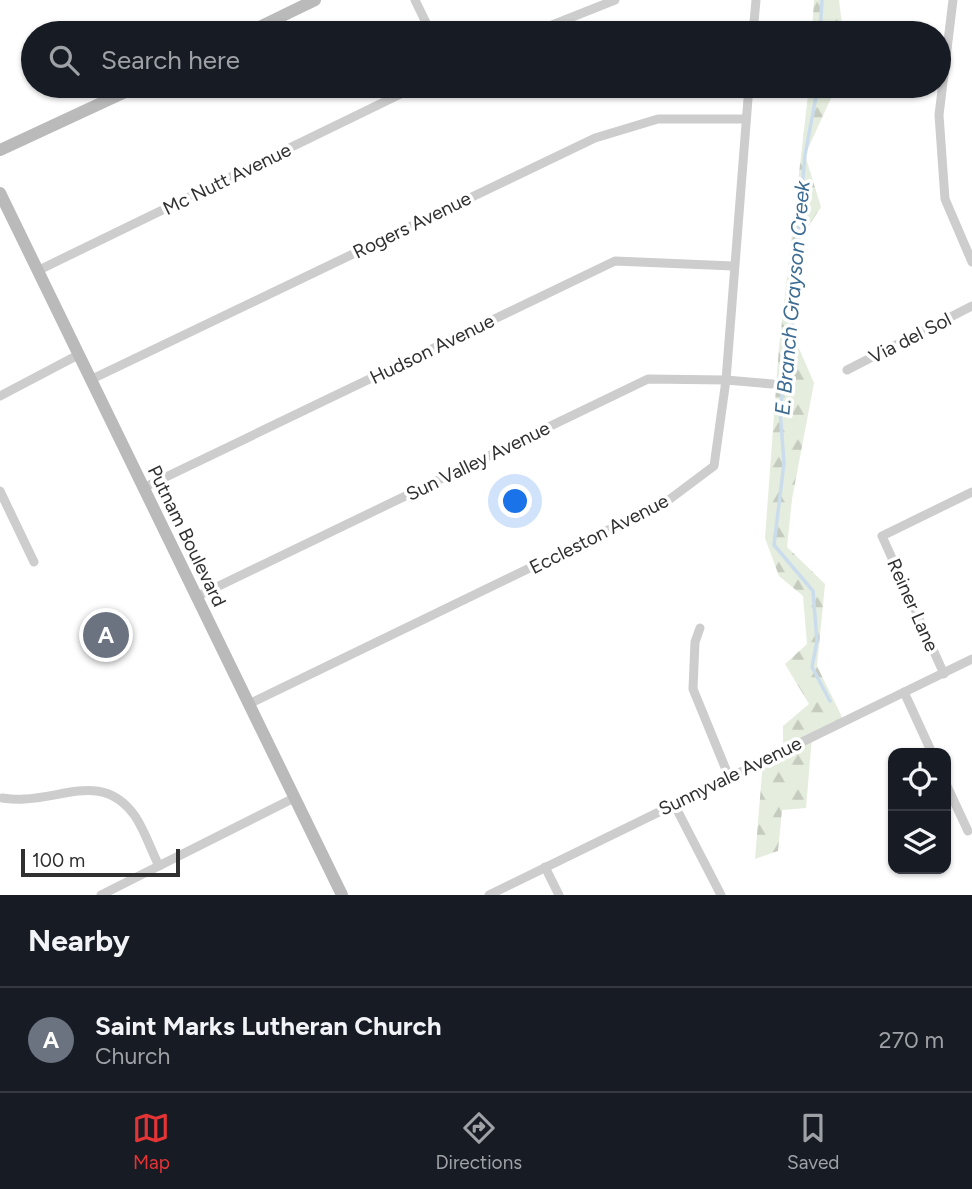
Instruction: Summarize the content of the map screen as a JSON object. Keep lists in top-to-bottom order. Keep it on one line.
{"streets":{"street":["Mc Nutt Avenue","Rogers Avenue","Via del Sol","Hudson Avenue","Sun Valley Avenue","Eccleston Avenue","Putnam Boulevard","Reiner Lane","Sunnyvale Avenue"]},"crossings":[["Mc Nutt Avenue","Putnam Boulevard"],["Rogers Avenue","Eccleston Avenue"],["Rogers Avenue","Putnam Boulevard"],["Hudson Avenue","Eccleston Avenue"],["Hudson Avenue","Putnam Boulevard"],["Sun Valley Avenue","Eccleston Avenue"],["Sun Valley Avenue","Putnam Boulevard"],["Eccleston Avenue","Putnam Boulevard"],["Reiner Lane","Sunnyvale Avenue"]],"water":["E. Branch Grayson Creek"],"scale_bar":"100 m","page":{"search":"Search here","pins":"A","scale":"100 m","heading":"Nearby","list":[{"mark":"A","name":"Saint Marks Lutheran Church","note":"Church","value":"270 m"}],"nav":["Map","Directions","Saved"]}}
